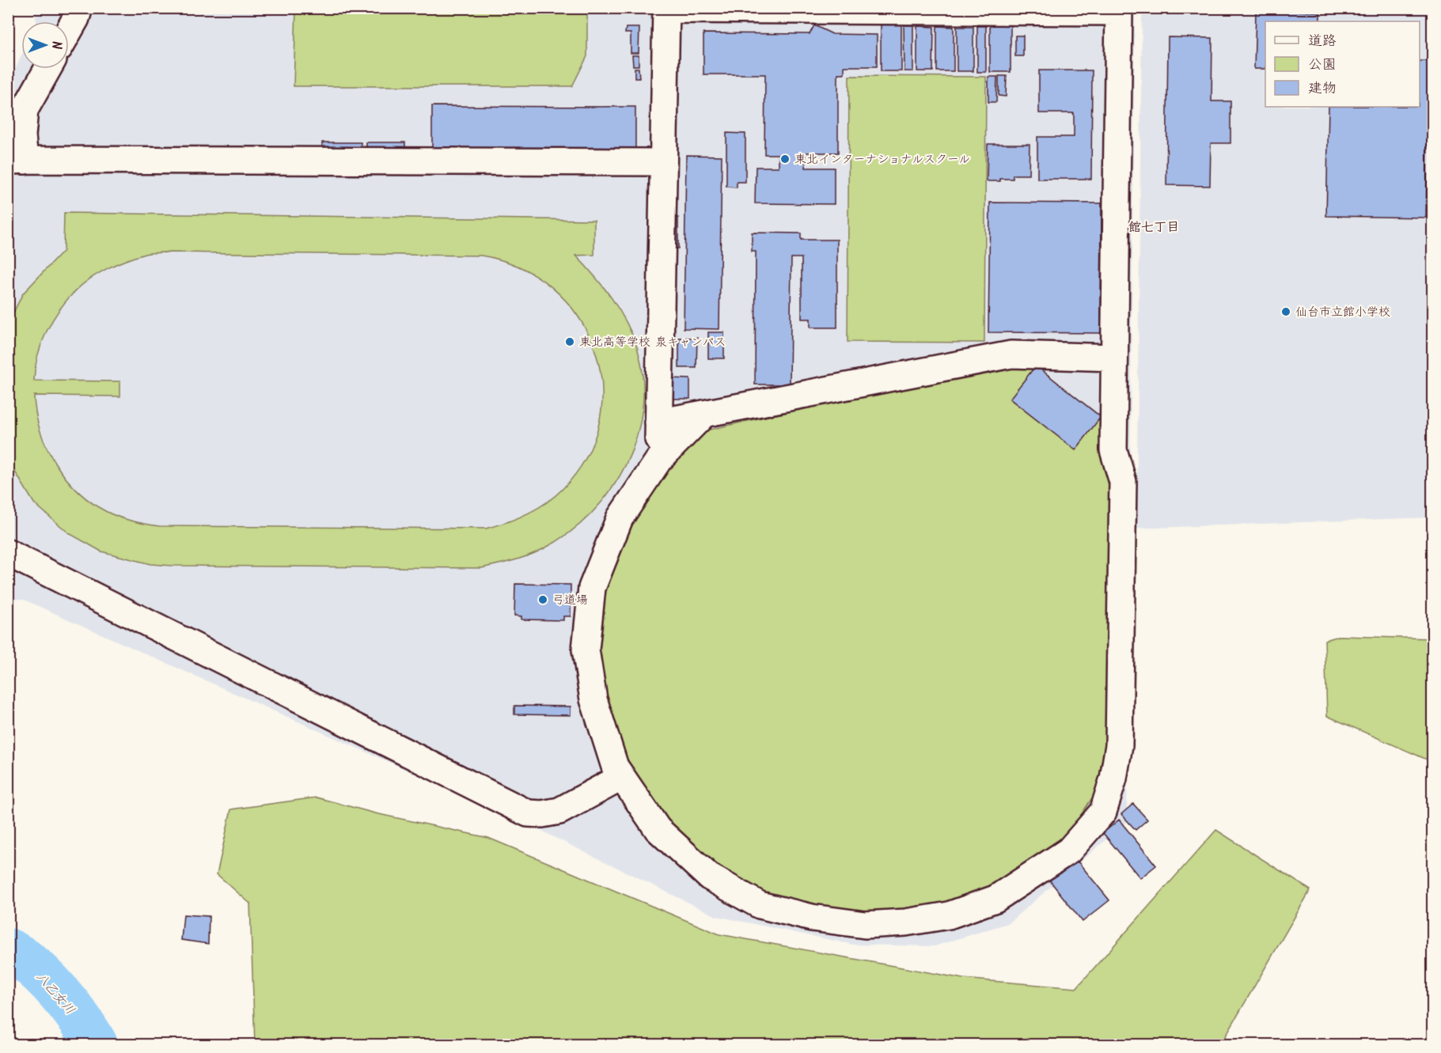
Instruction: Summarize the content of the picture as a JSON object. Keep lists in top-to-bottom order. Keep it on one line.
{"districts":["館七丁目"],"water":["八乙女川"],"places":["東北インターナショナルスクール","仙台市立館小学校","東北高等学校 泉キャンパス","弓道場"],"legend":["道路","公園","建物"],"north":"right"}
